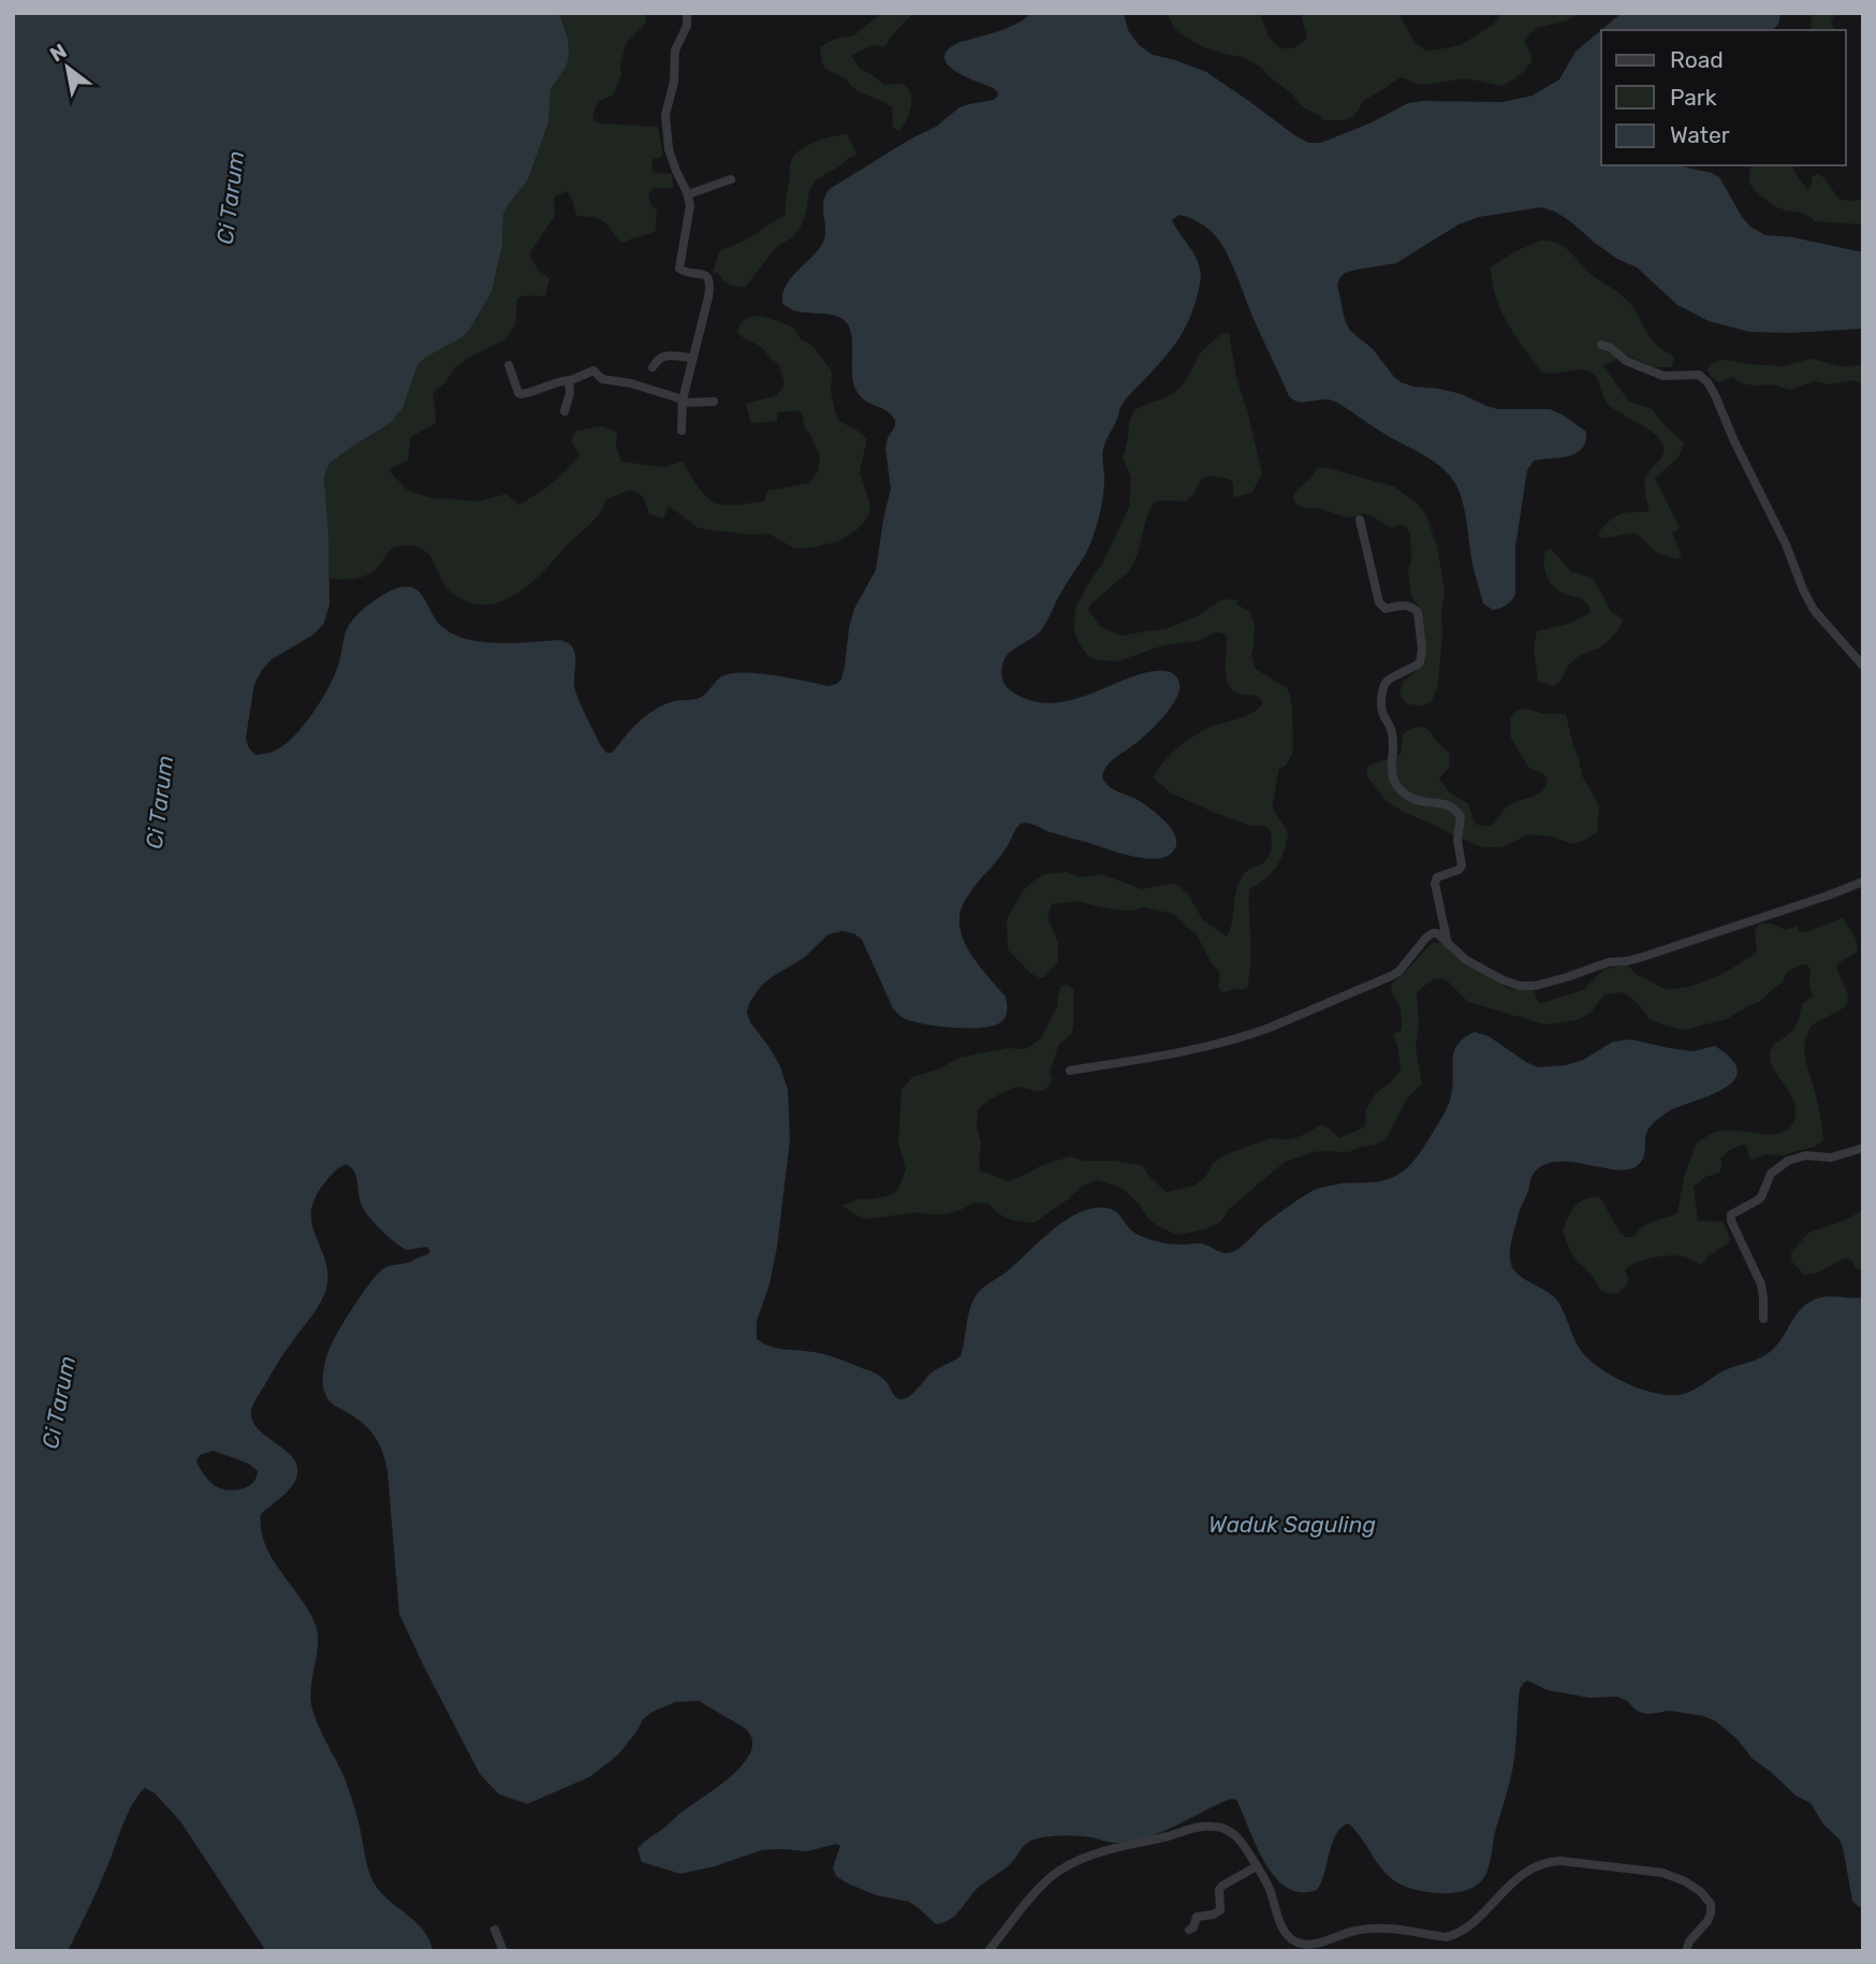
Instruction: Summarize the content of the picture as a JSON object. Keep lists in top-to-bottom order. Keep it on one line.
{"water":["Ci Tarum","Waduk Saguling"],"legend":["Road","Park","Water"],"north":"top left"}
